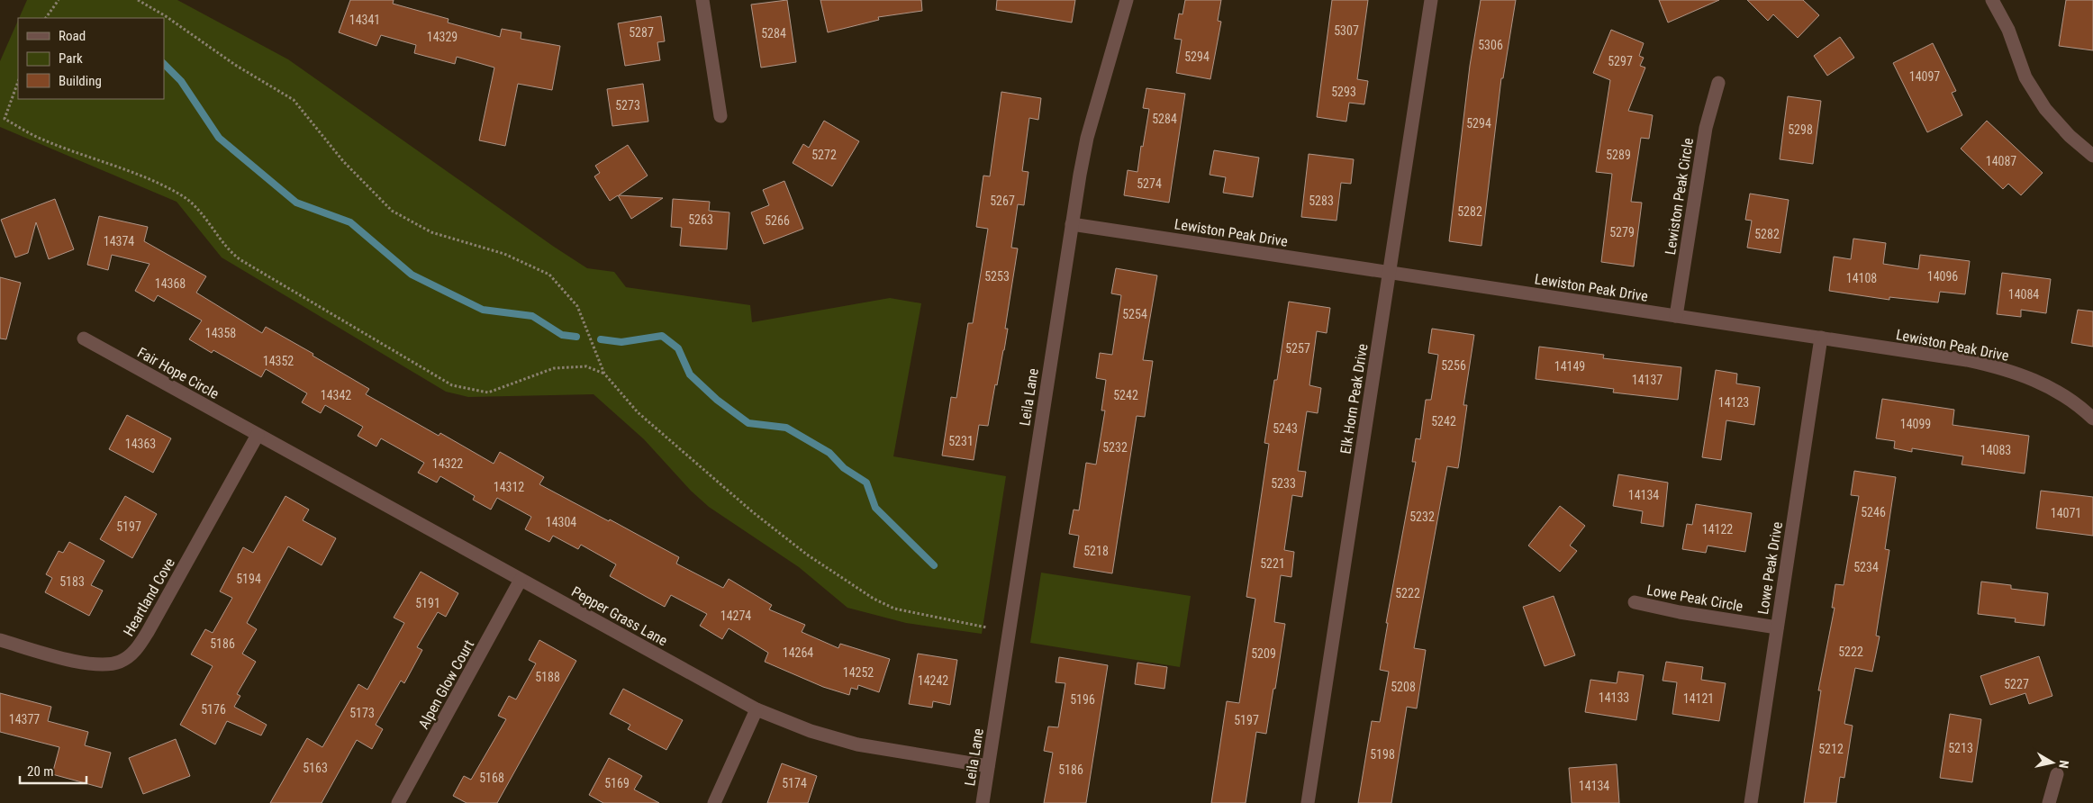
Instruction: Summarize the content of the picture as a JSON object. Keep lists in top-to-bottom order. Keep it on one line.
{"streets":{"street":["Lewiston Peak Circle","Lewiston Peak Drive","Fair Hope Circle","Leila Lane","Elk Horn Peak Drive","Lowe Peak Drive","Heartland Cove","Lowe Peak Circle","Pepper Grass Lane","Alpen Glow Court"]},"crossings":[["Lewiston Peak Circle","Lewiston Peak Drive"],["Lewiston Peak Drive","Leila Lane"],["Lewiston Peak Drive","Elk Horn Peak Drive"],["Lewiston Peak Drive","Lowe Peak Drive"],["Fair Hope Circle","Heartland Cove"],["Fair Hope Circle","Pepper Grass Lane"],["Leila Lane","Pepper Grass Lane"],["Lowe Peak Drive","Lowe Peak Circle"],["Heartland Cove","Pepper Grass Lane"],["Pepper Grass Lane","Alpen Glow Court"]],"house_numbers":["14341","5307","5287","5284","14329","5306","5294","5297","14097","5293","5273","5284","5294","5298","5272","5289","14087","5274","5267","5283","5282","5263","5266","5279","5282","14374","5253","14096","14108","14368","14084","5254","14358","5257","14352","5256","14149","14137","14342","5242","14123","5242","14099","5243","5231","14363","5232","14083","14322","5233","14312","14134","5246","14071","5232","14304","5197","14122","5218","5221","5234","5194","5183","5222","5191","14274","5186","5222","14264","5209","14252","5188","14242","5227","5208","14133","14121","5196","5176","5173","14377","5197","5213","5212","5198","5163","5186","5168","5169","5174","14134"],"legend":["Road","Park","Building"],"scale_bar":"20 m","north":"right"}
